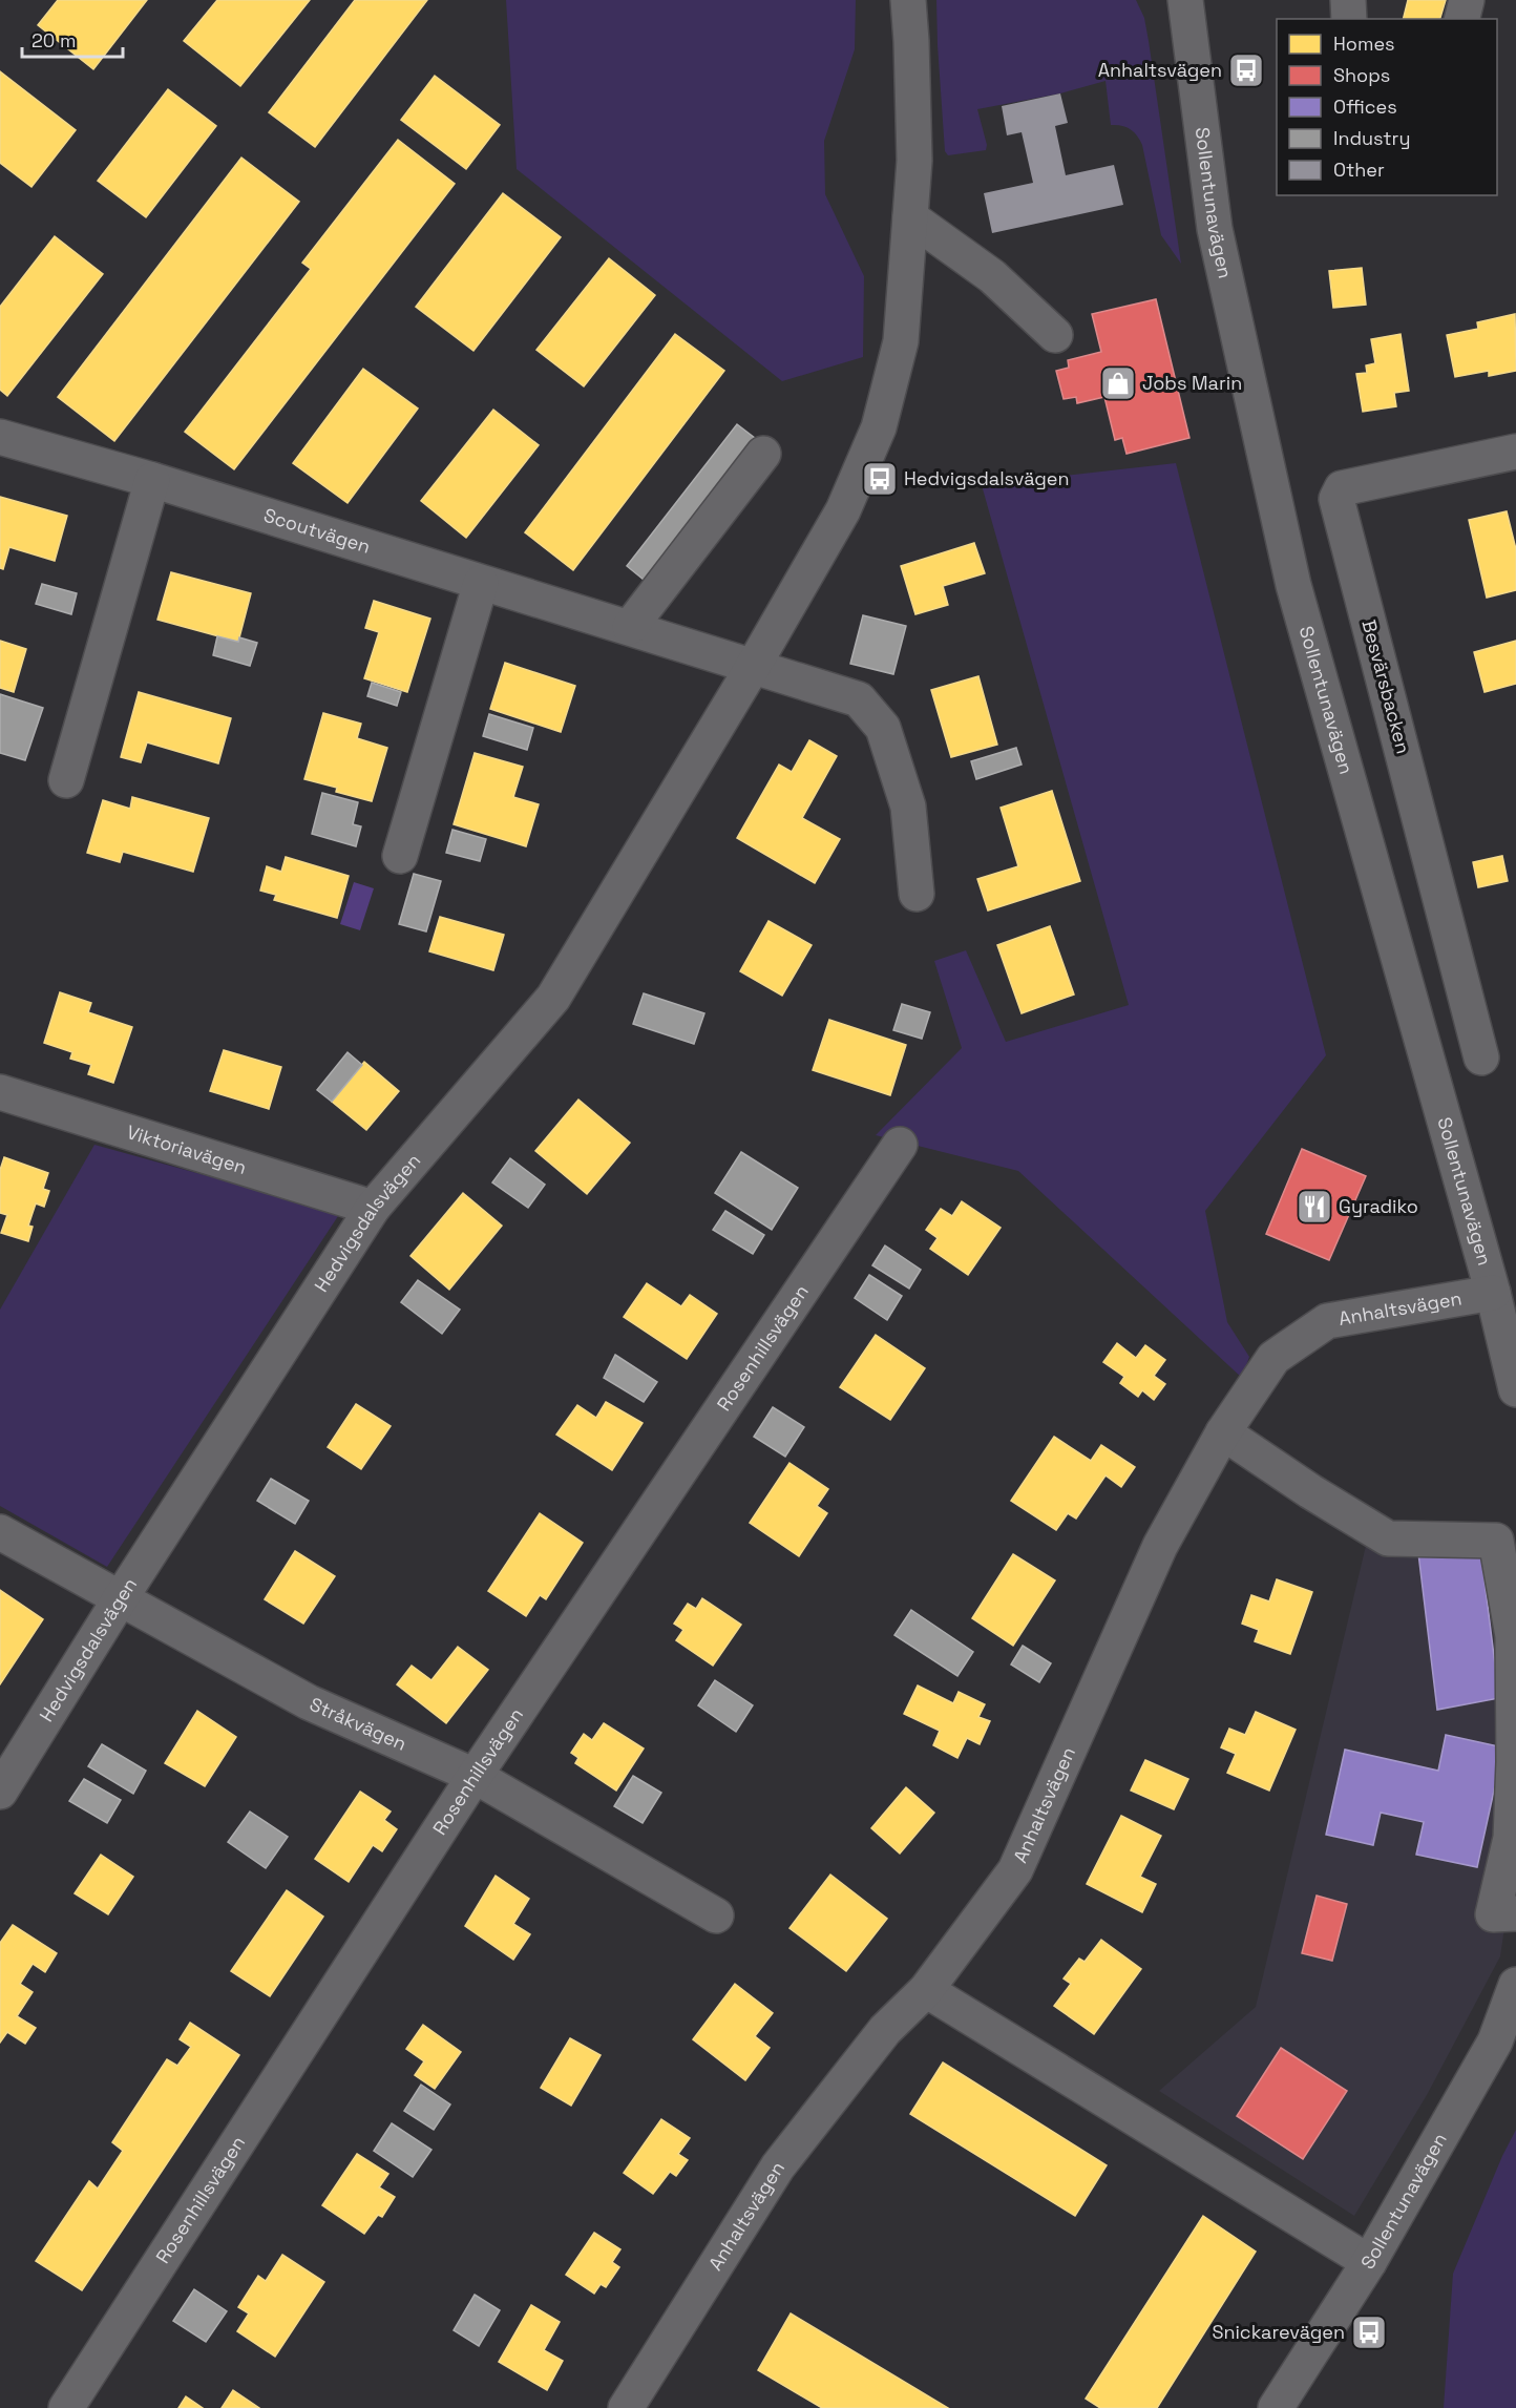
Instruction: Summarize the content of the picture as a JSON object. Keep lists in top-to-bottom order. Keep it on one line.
{"streets":{"street":["Sollentunavägen","Scoutvägen","Besvärsbacken","Viktoriavägen","Hedvigsdalsvägen","Anhaltsvägen","Rosenhillsvägen","Stråkvägen"]},"crossings":[["Sollentunavägen","Anhaltsvägen"],["Scoutvägen","Hedvigsdalsvägen"],["Viktoriavägen","Hedvigsdalsvägen"],["Hedvigsdalsvägen","Stråkvägen"],["Rosenhillsvägen","Stråkvägen"]],"places":{"bus stop":["Anhaltsvägen","Hedvigsdalsvägen","Snickarevägen"],"shop":["Jobs Marin"],"restaurant":["Gyradiko"]},"legend":["Homes","Shops","Offices","Industry","Other"],"scale_bar":"20 m"}
